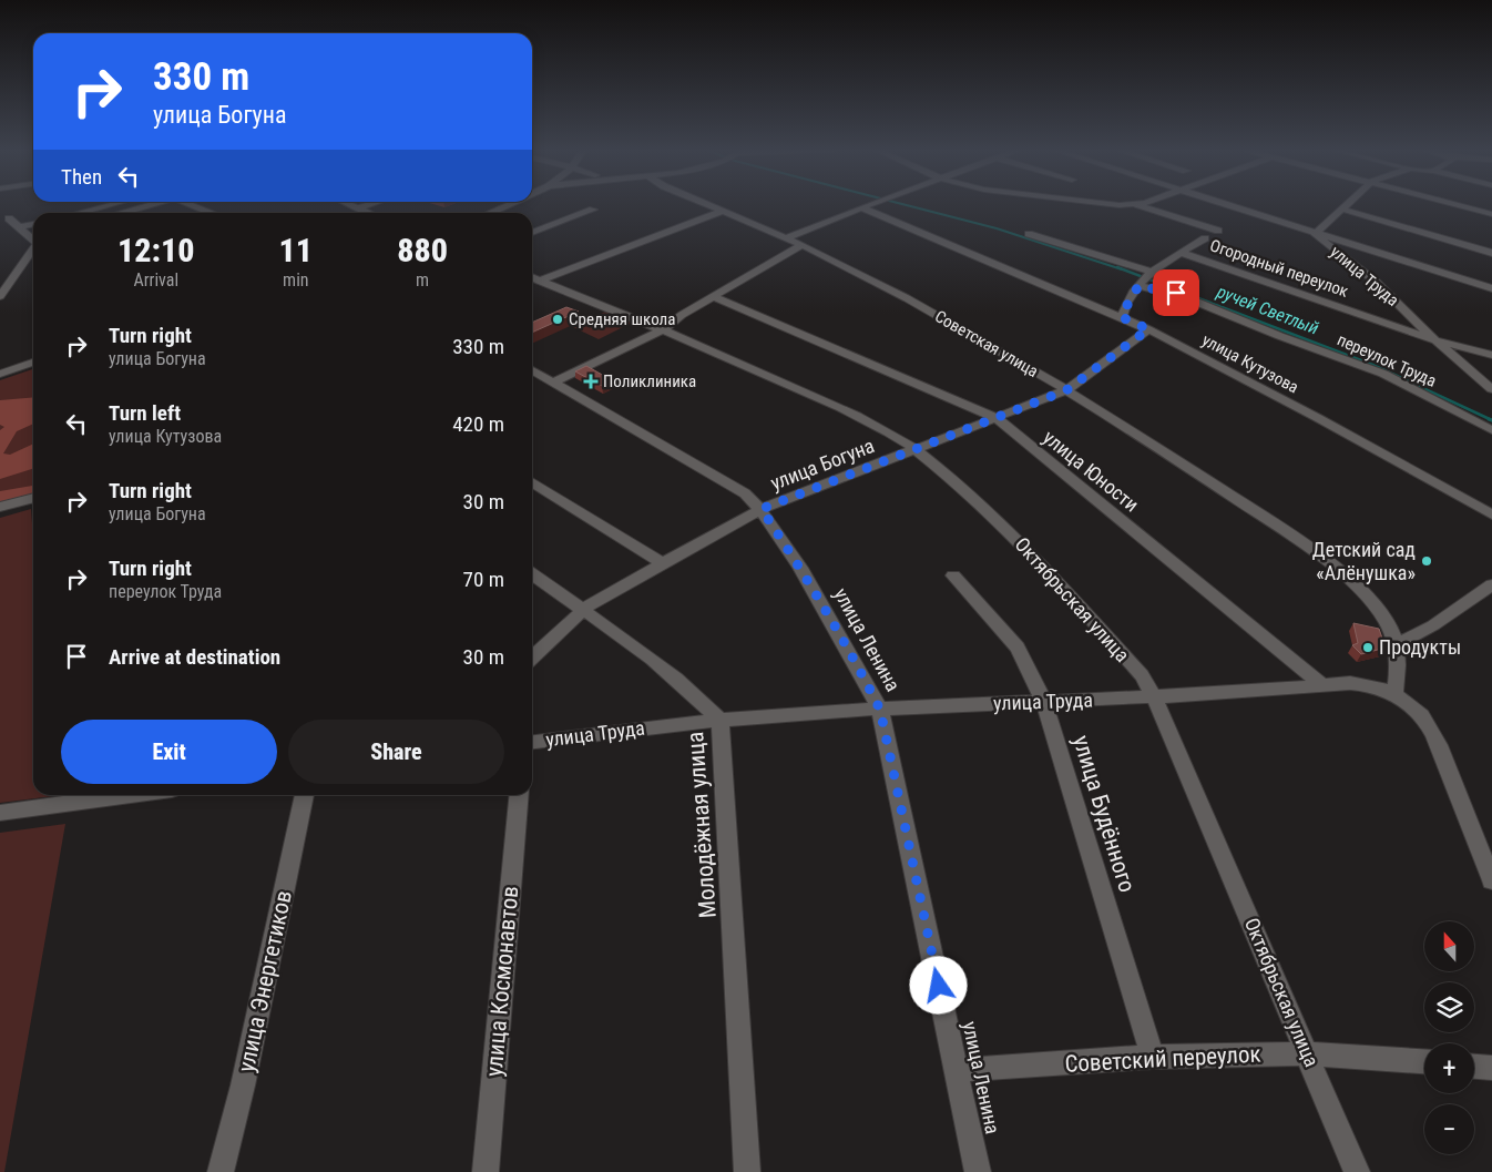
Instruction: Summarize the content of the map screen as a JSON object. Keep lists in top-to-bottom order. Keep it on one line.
{"streets":{"street":["Огородный переулок","улица Труда","Советская улица","переулок Труда","улица Кутузова","улица Богуна","улица Юности","Октябрьская улица","улица Ленина","улица Будённого","Молодёжная улица","улица Энергетиков","улица Космонавтов","Советский переулок"]},"crossings":[["Огородный переулок","улица Труда"],["улица Труда","улица Юности"],["улица Труда","Октябрьская улица"],["улица Труда","улица Ленина"],["улица Труда","улица Будённого"],["улица Труда","Молодёжная улица"],["Советская улица","улица Богуна"],["улица Кутузова","улица Богуна"],["улица Богуна","улица Юности"],["улица Богуна","Октябрьская улица"],["улица Богуна","улица Ленина"],["улица Богуна","Молодёжная улица"],["Октябрьская улица","Советский переулок"],["улица Ленина","Советский переулок"],["улица Будённого","Советский переулок"]],"water":["ручей Светлый"],"places":{"other":["Средняя школа","Детский сад «Алёнушка»","Продукты"],"health":["Поликлиника"]},"north":"top","page":{"turn":["330 m","улица Богуна"],"then":"Then","eta":["12:10","Arrival","11","min","880","m"],"list":[{"name":"Turn right","note":"улица Богуна","value":"330 m"},{"name":"Turn left","note":"улица Кутузова","value":"420 m"},{"name":"Turn right","note":"улица Богуна","value":"30 m"},{"name":"Turn right","note":"переулок Труда","value":"70 m"},{"name":"Arrive at destination","value":"30 m"}],"buttons":["Exit","Share"],"map_buttons":["+","−"]}}
